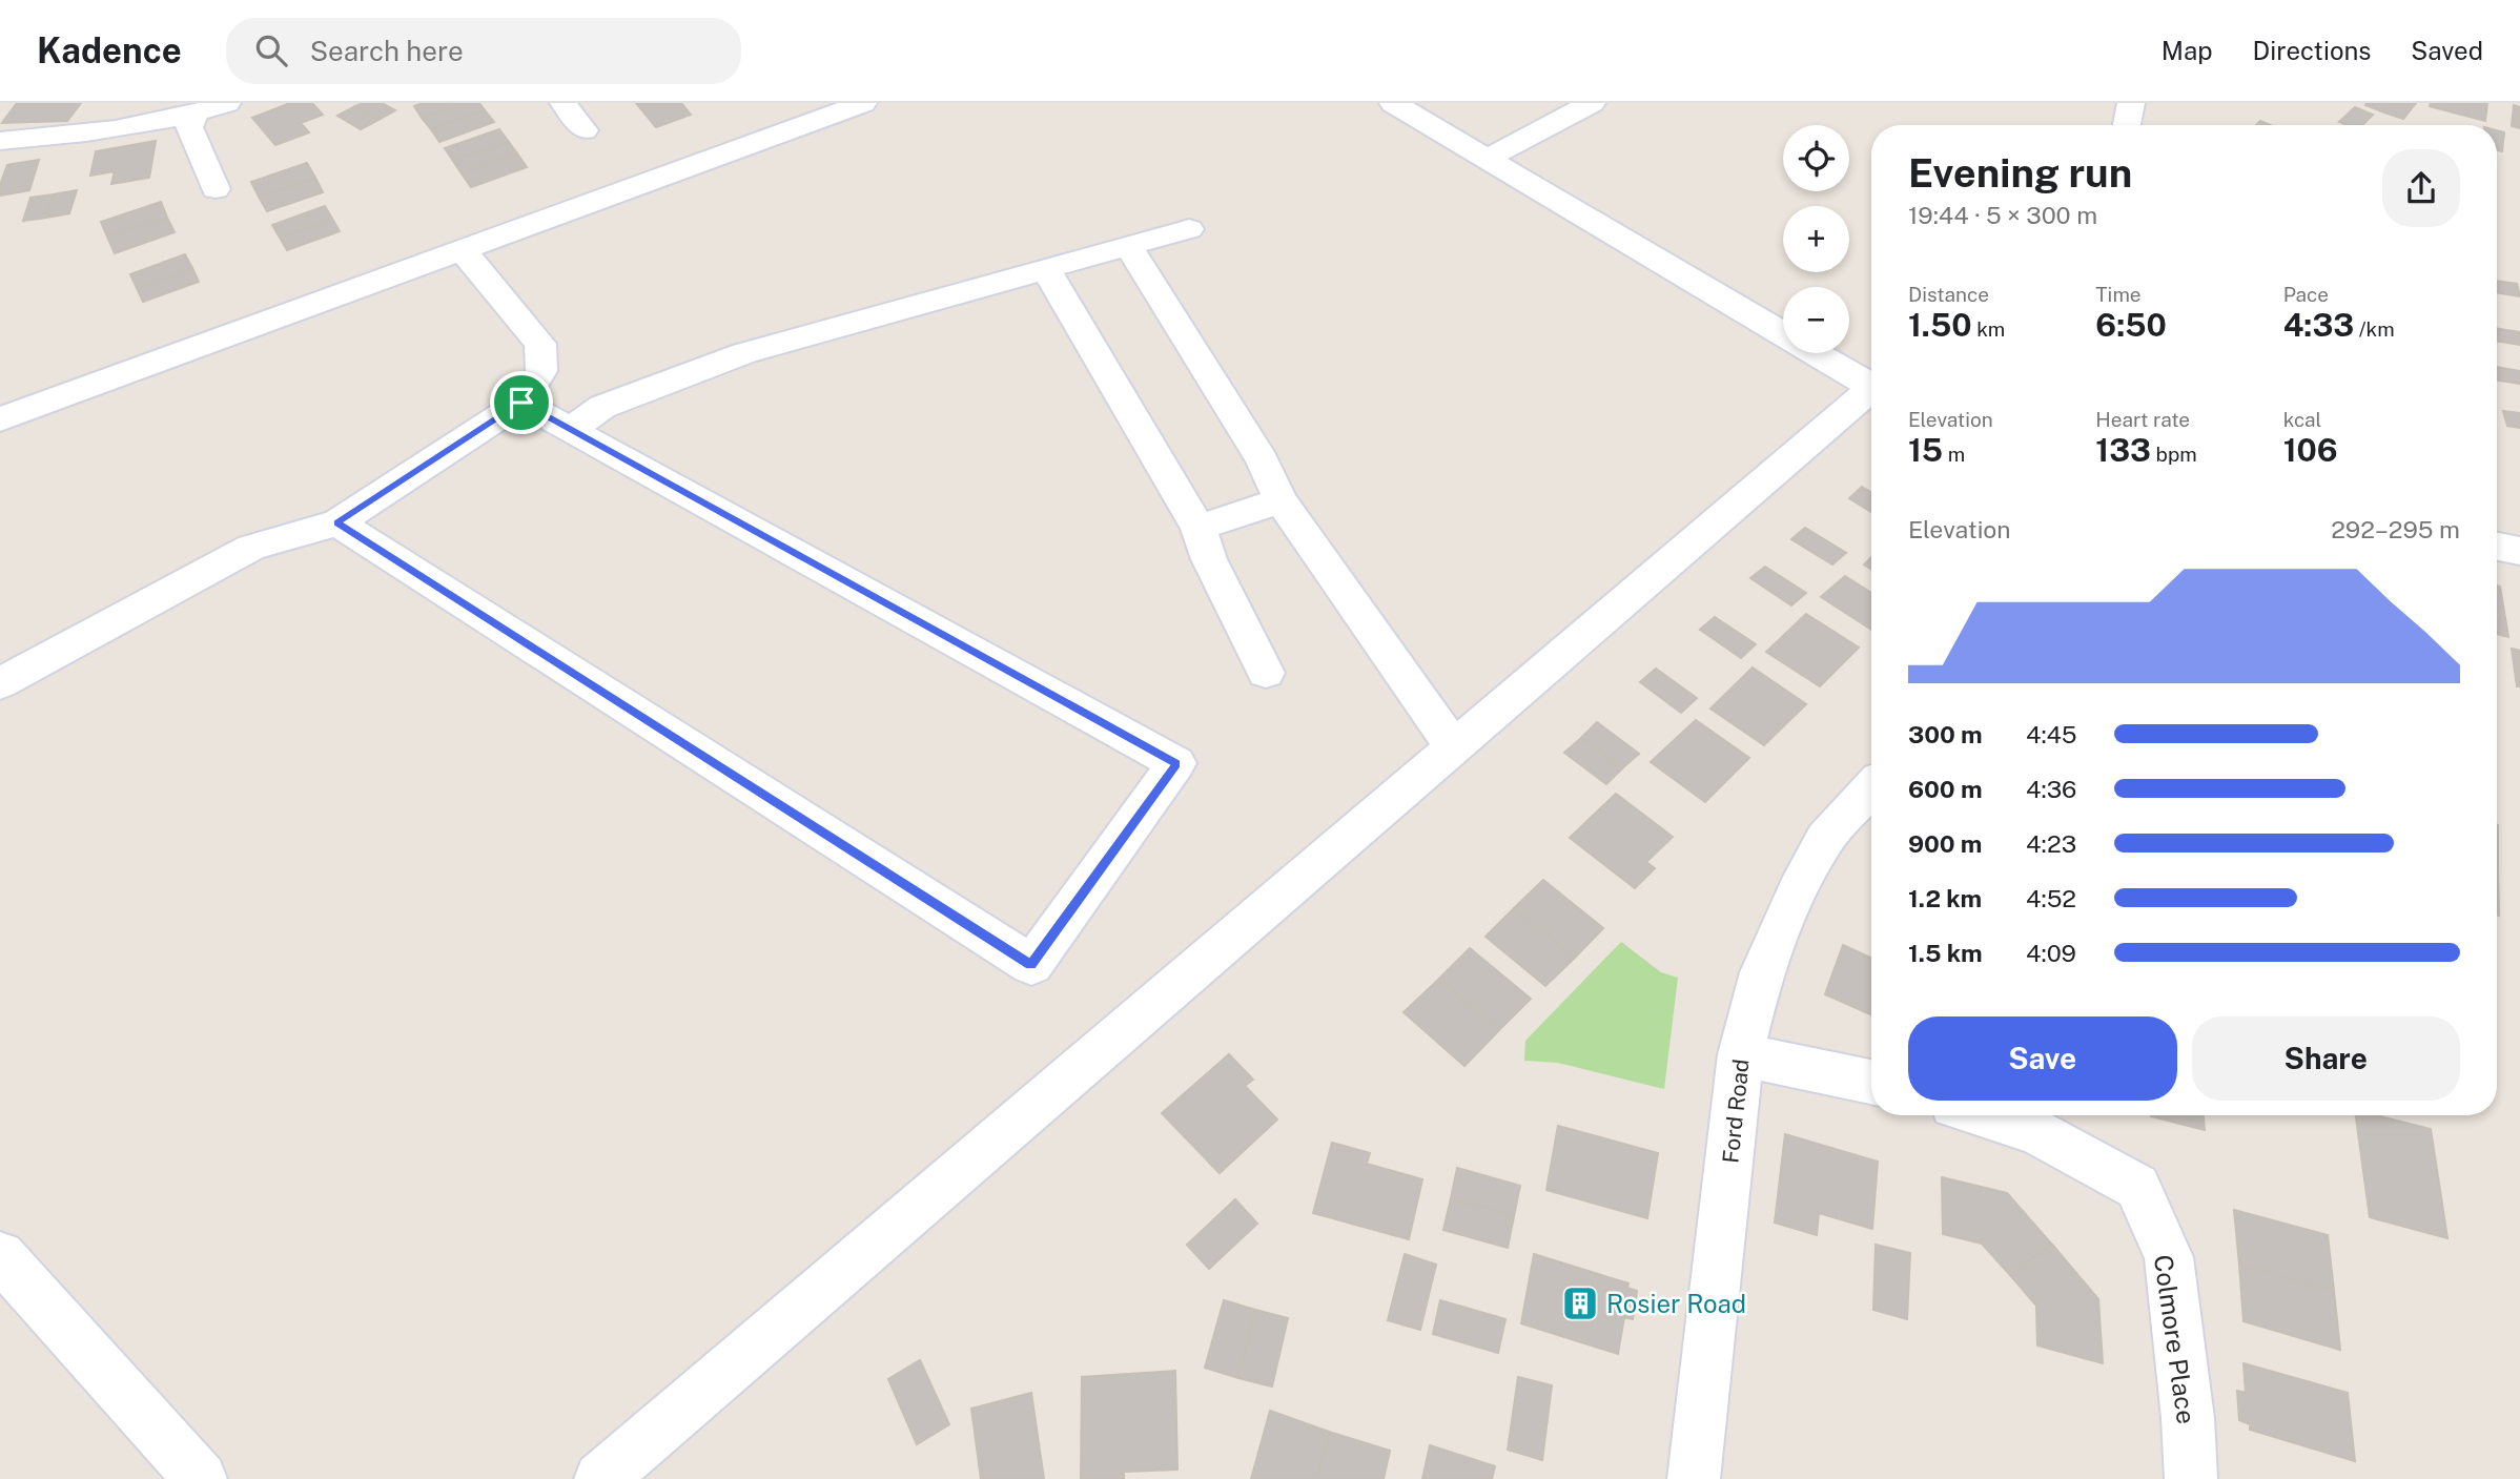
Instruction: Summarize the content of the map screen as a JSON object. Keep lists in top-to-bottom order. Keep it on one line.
{"streets":{"street":["Ford Road","Colmore Place"]},"places":{"building":["Rosier Road"]},"page":{"header":"Kadence","search":"Search here","nav":["Map","Directions","Saved"],"map_buttons":["+","−"],"heading":["Evening run","19:44 · 5 × 300 m"],"stats":[["Distance","1.50 km"],["Time","6:50"],["Pace","4:33 /km"],["Elevation","15 m"],["Heart rate","133 bpm"],["kcal","106"]],"chart":["Elevation","292–295 m"],"list":[{"name":"300 m","note":"4:45"},{"name":"600 m","note":"4:36"},{"name":"900 m","note":"4:23"},{"name":"1.2 km","note":"4:52"},{"name":"1.5 km","note":"4:09"}],"buttons":["Save","Share"]}}
